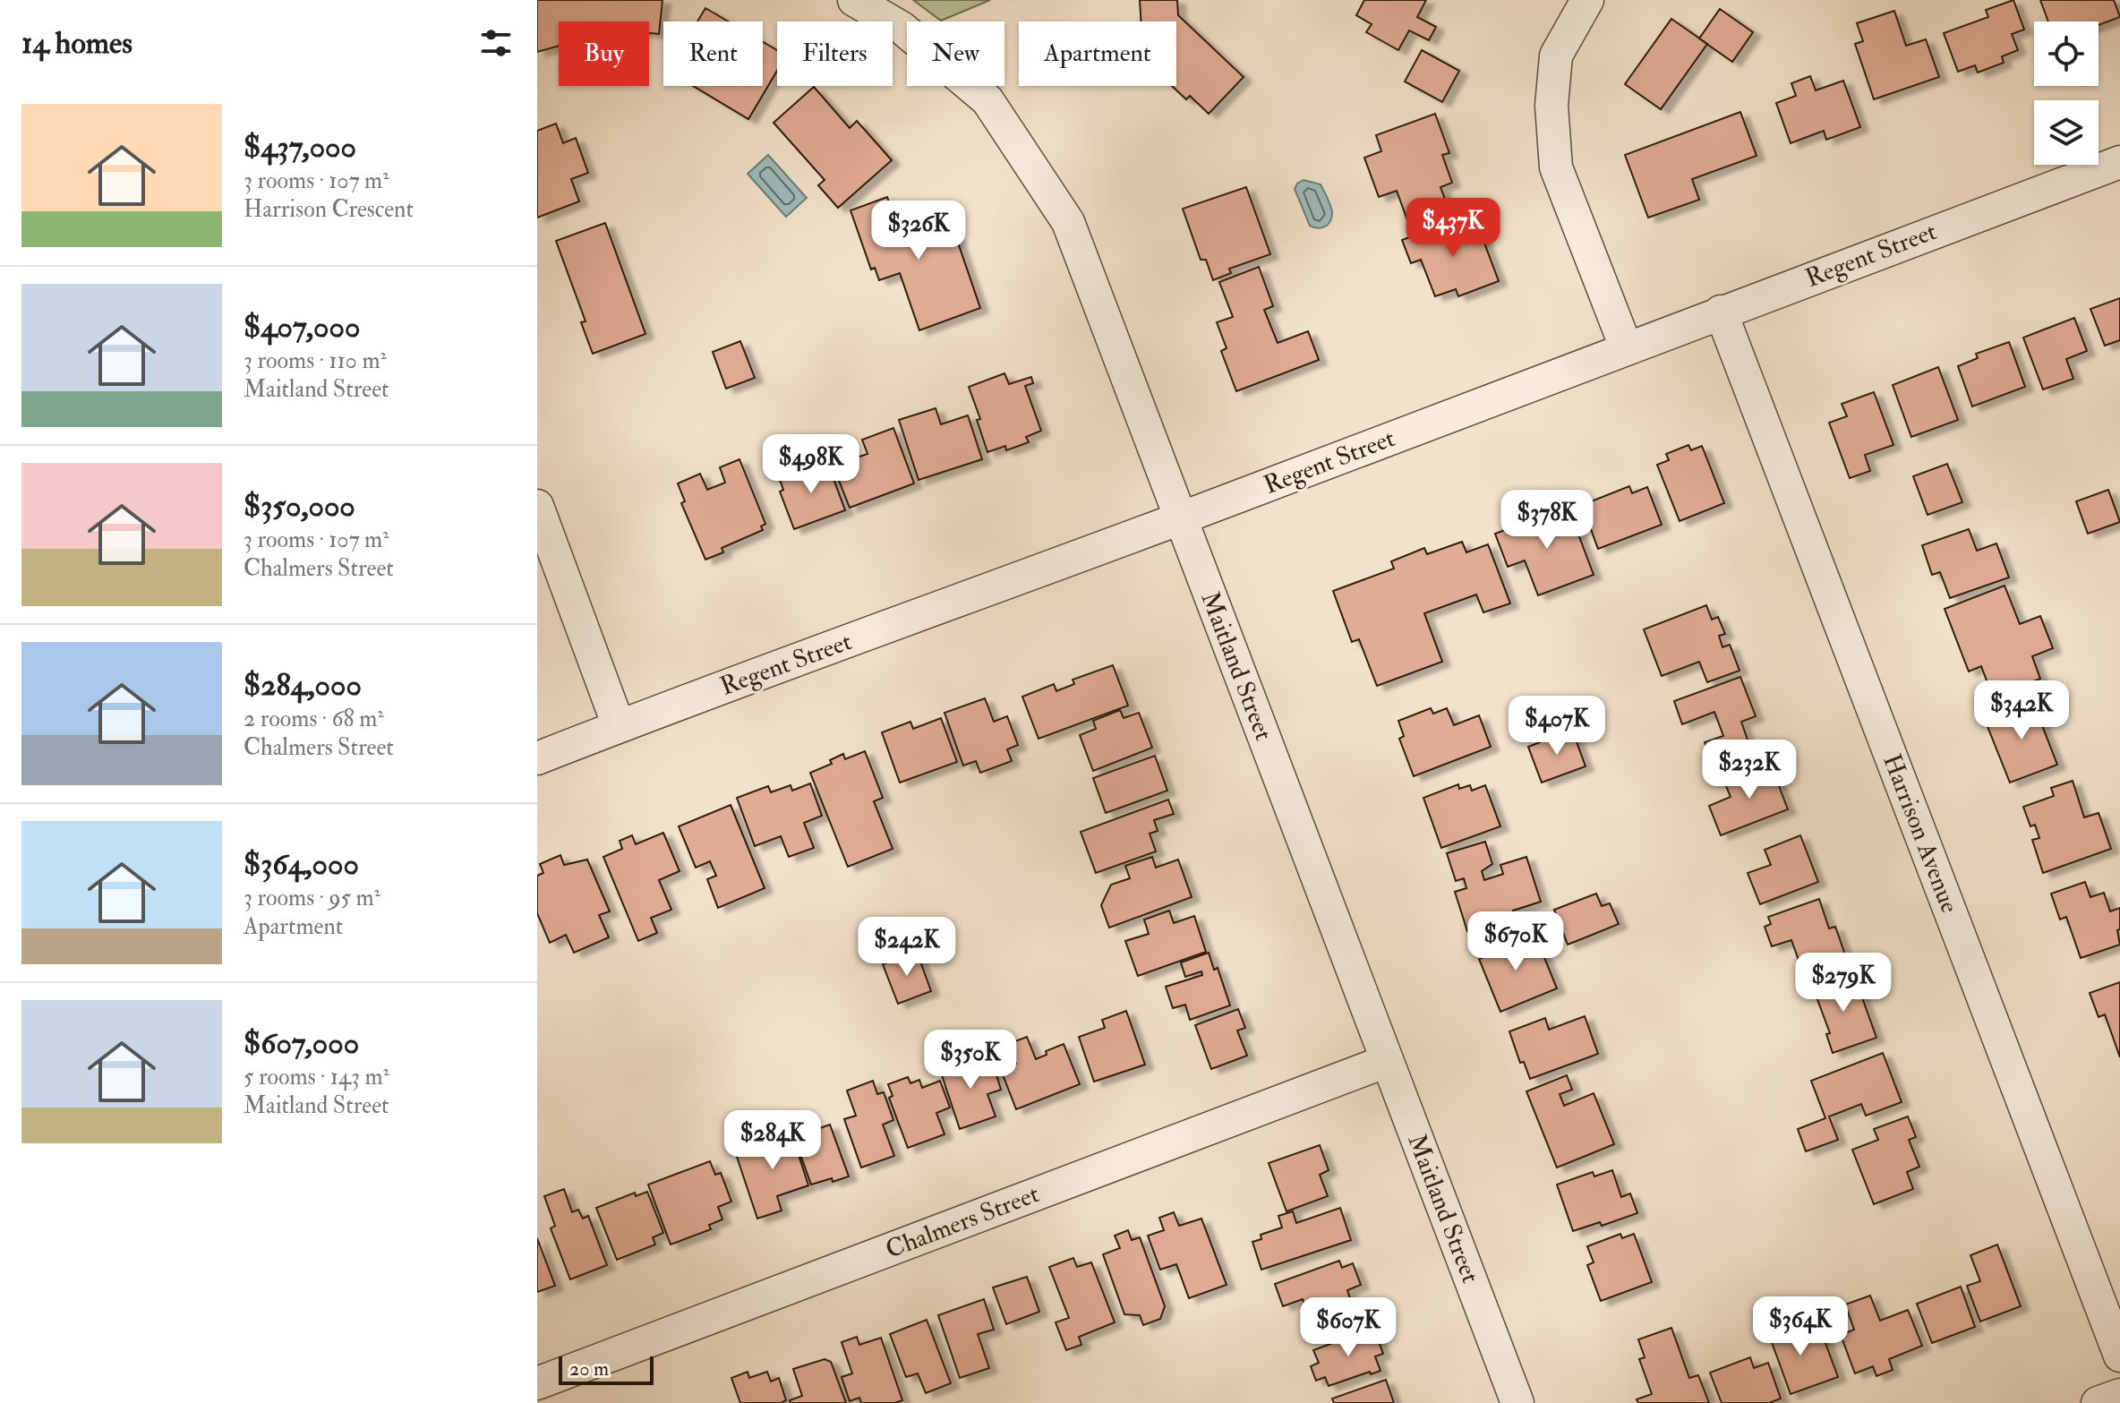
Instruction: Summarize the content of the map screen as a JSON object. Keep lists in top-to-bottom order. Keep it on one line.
{"streets":{"street":["Regent Street","Maitland Street","Harrison Avenue","Chalmers Street"]},"crossings":[["Regent Street","Maitland Street"],["Regent Street","Harrison Avenue"],["Maitland Street","Chalmers Street"]],"scale_bar":"20 m","page":{"heading":"14 homes","chip":["Buy","Rent","Filters","New","Apartment"],"list":[{"name":"$437,000","note":"3 rooms · 107 m² · Harrison Crescent"},{"name":"$407,000","note":"3 rooms · 110 m² · Maitland Street"},{"name":"$350,000","note":"3 rooms · 107 m² · Chalmers Street"},{"name":"$284,000","note":"2 rooms · 68 m² · Chalmers Street"},{"name":"$364,000","note":"3 rooms · 95 m² · Apartment"},{"name":"$607,000","note":"5 rooms · 143 m² · Maitland Street"}],"price":["$437K","$326K","$498K","$378K","$342K","$407K","$232K","$670K","$242K","$279K","$350K","$284K","$364K","$607K"],"scale":"20 m"}}
